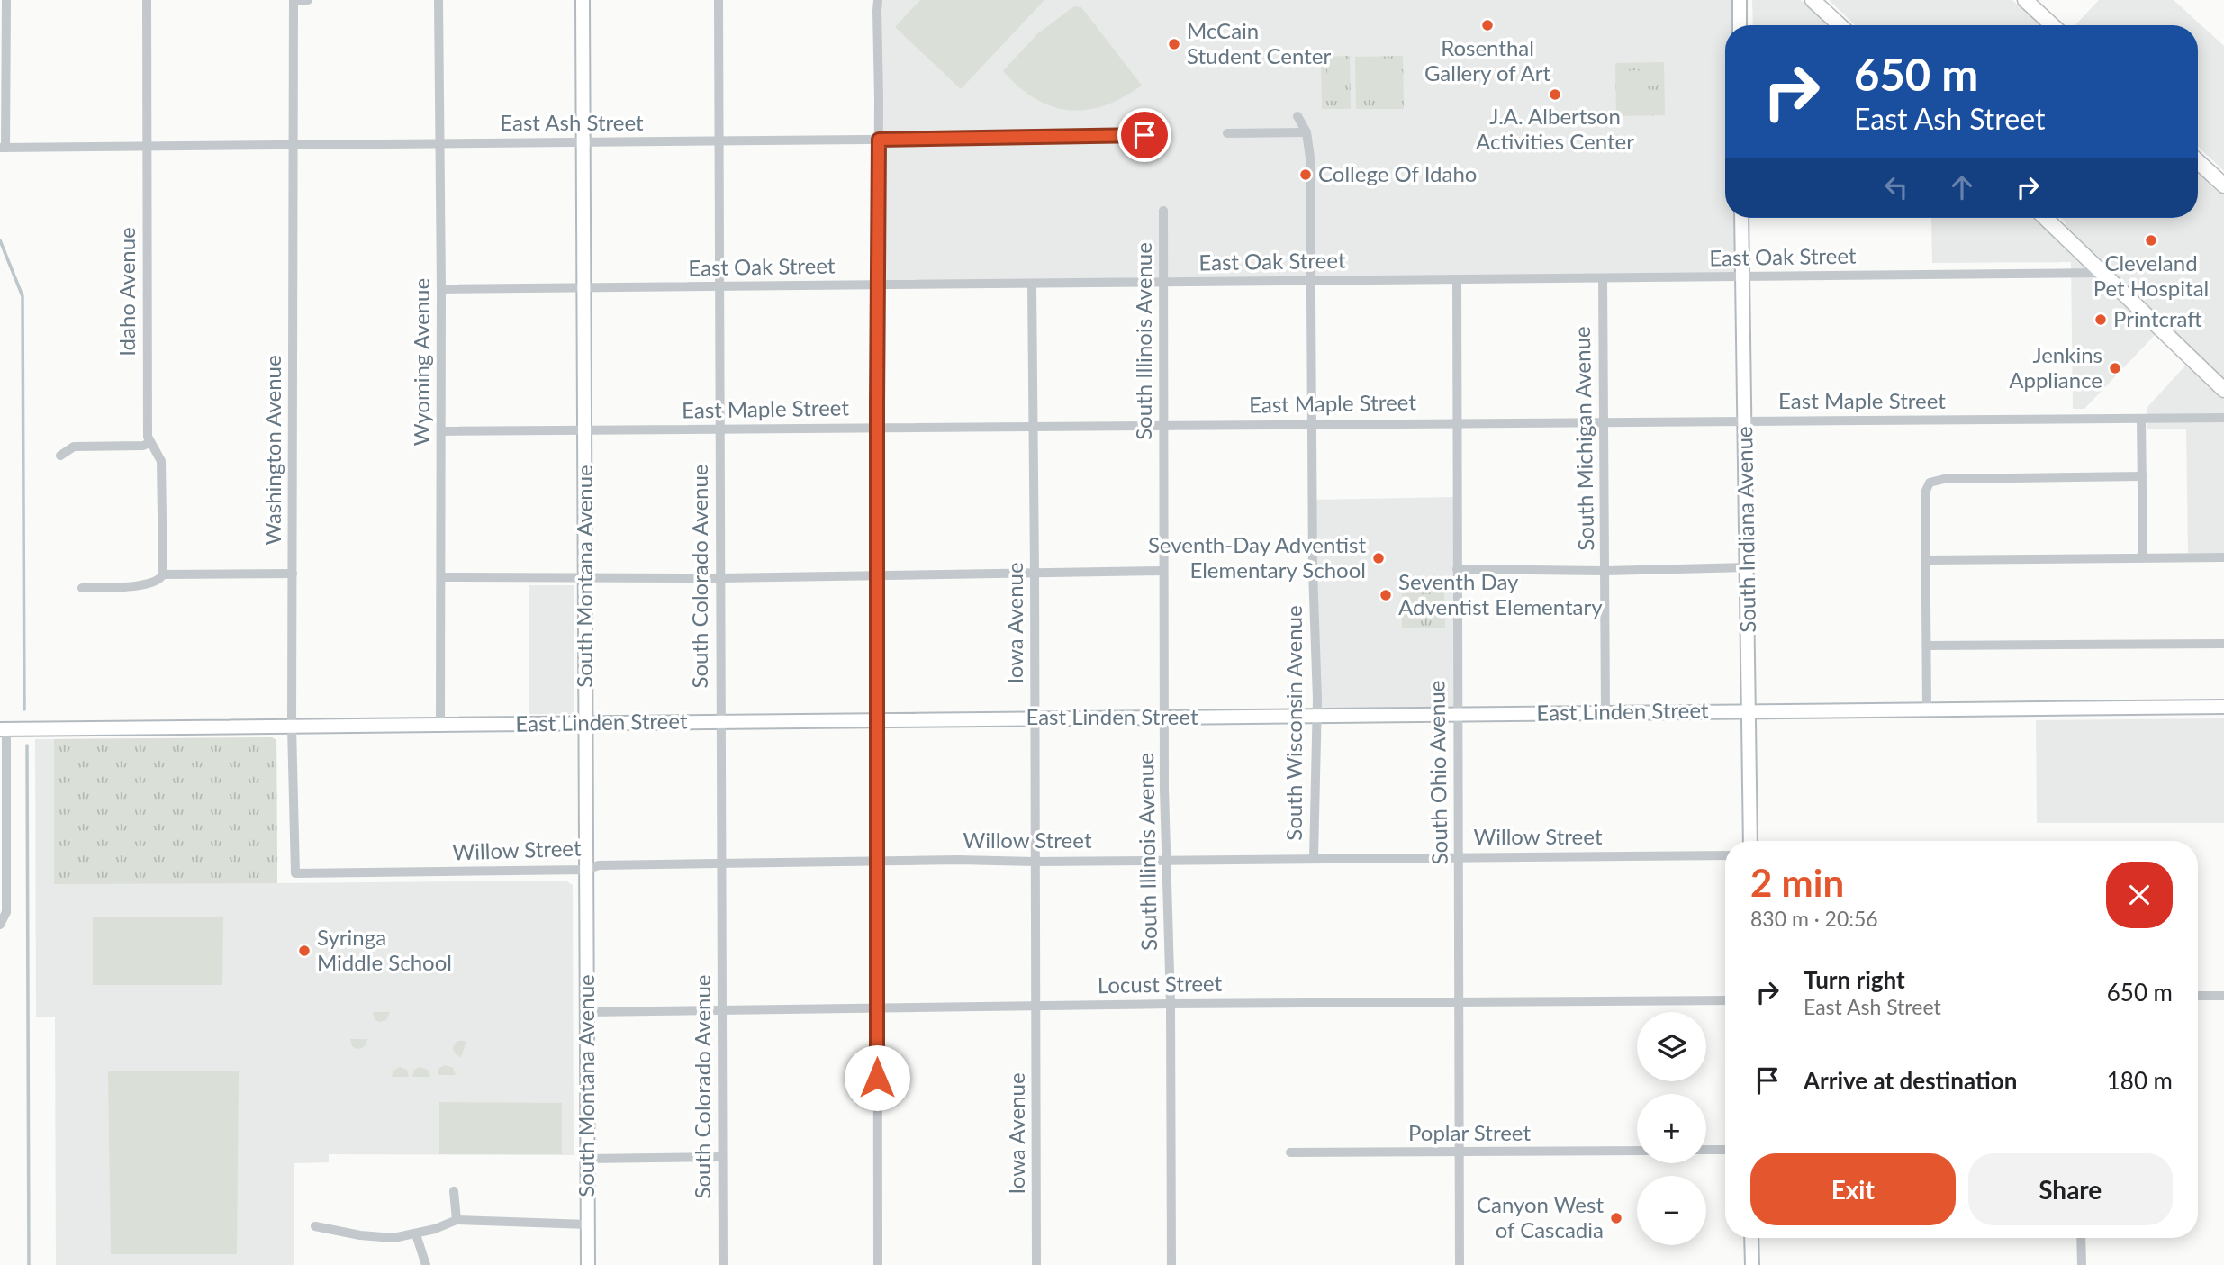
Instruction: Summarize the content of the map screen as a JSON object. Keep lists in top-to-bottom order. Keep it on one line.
{"streets":{"main road":["South Indiana Avenue","South Montana Avenue","East Linden Street"],"street":["East Ash Street","East Oak Street","Idaho Avenue","South Illinois Avenue","Wyoming Avenue","East Maple Street","South Michigan Avenue","Washington Avenue","South Colorado Avenue","Iowa Avenue","South Wisconsin Avenue","South Ohio Avenue","Willow Street","Locust Street","Poplar Street"]},"crossings":[["East Ash Street","Idaho Avenue"],["East Ash Street","Wyoming Avenue"],["East Ash Street","Washington Avenue"],["East Ash Street","South Montana Avenue"],["East Ash Street","South Colorado Avenue"],["East Oak Street","South Illinois Avenue"],["East Oak Street","Wyoming Avenue"],["East Oak Street","South Michigan Avenue"],["East Oak Street","South Indiana Avenue"],["East Oak Street","South Montana Avenue"],["East Oak Street","South Colorado Avenue"],["East Oak Street","Iowa Avenue"],["East Oak Street","South Wisconsin Avenue"],["East Oak Street","South Ohio Avenue"],["South Illinois Avenue","East Maple Street"],["South Illinois Avenue","East Linden Street"],["South Illinois Avenue","Willow Street"],["South Illinois Avenue","Locust Street"],["Wyoming Avenue","East Maple Street"],["Wyoming Avenue","East Linden Street"],["East Maple Street","South Michigan Avenue"],["East Maple Street","South Indiana Avenue"],["East Maple Street","South Montana Avenue"],["East Maple Street","South Colorado Avenue"],["East Maple Street","Iowa Avenue"],["East Maple Street","South Wisconsin Avenue"],["East Maple Street","South Ohio Avenue"],["South Michigan Avenue","East Linden Street"],["Washington Avenue","East Linden Street"],["Washington Avenue","Willow Street"],["South Indiana Avenue","East Linden Street"],["South Montana Avenue","East Linden Street"],["South Montana Avenue","Willow Street"],["South Montana Avenue","Locust Street"],["South Colorado Avenue","East Linden Street"],["South Colorado Avenue","Willow Street"],["South Colorado Avenue","Locust Street"],["Iowa Avenue","East Linden Street"],["Iowa Avenue","Willow Street"],["Iowa Avenue","Locust Street"],["East Linden Street","South Wisconsin Avenue"],["East Linden Street","South Ohio Avenue"],["South Wisconsin Avenue","Willow Street"],["South Ohio Avenue","Willow Street"],["South Ohio Avenue","Locust Street"],["South Ohio Avenue","Poplar Street"]],"places":["Rosenthal Gallery of Art","McCain Student Center","J.A. Albertson Activities Center","College Of Idaho","Cleveland Pet Hospital","Printcraft","Jenkins Appliance","Seventh-Day Adventist Elementary School","Seventh Day Adventist Elementary","Syringa Middle School","Canyon West of Cascadia"],"page":{"turn":["650 m","East Ash Street"],"heading":["2 min","830 m · 20:56"],"list":[{"name":"Turn right","note":"East Ash Street","value":"650 m"},{"name":"Arrive at destination","value":"180 m"}],"map_buttons":["+","−"],"buttons":["Exit","Share"]}}
